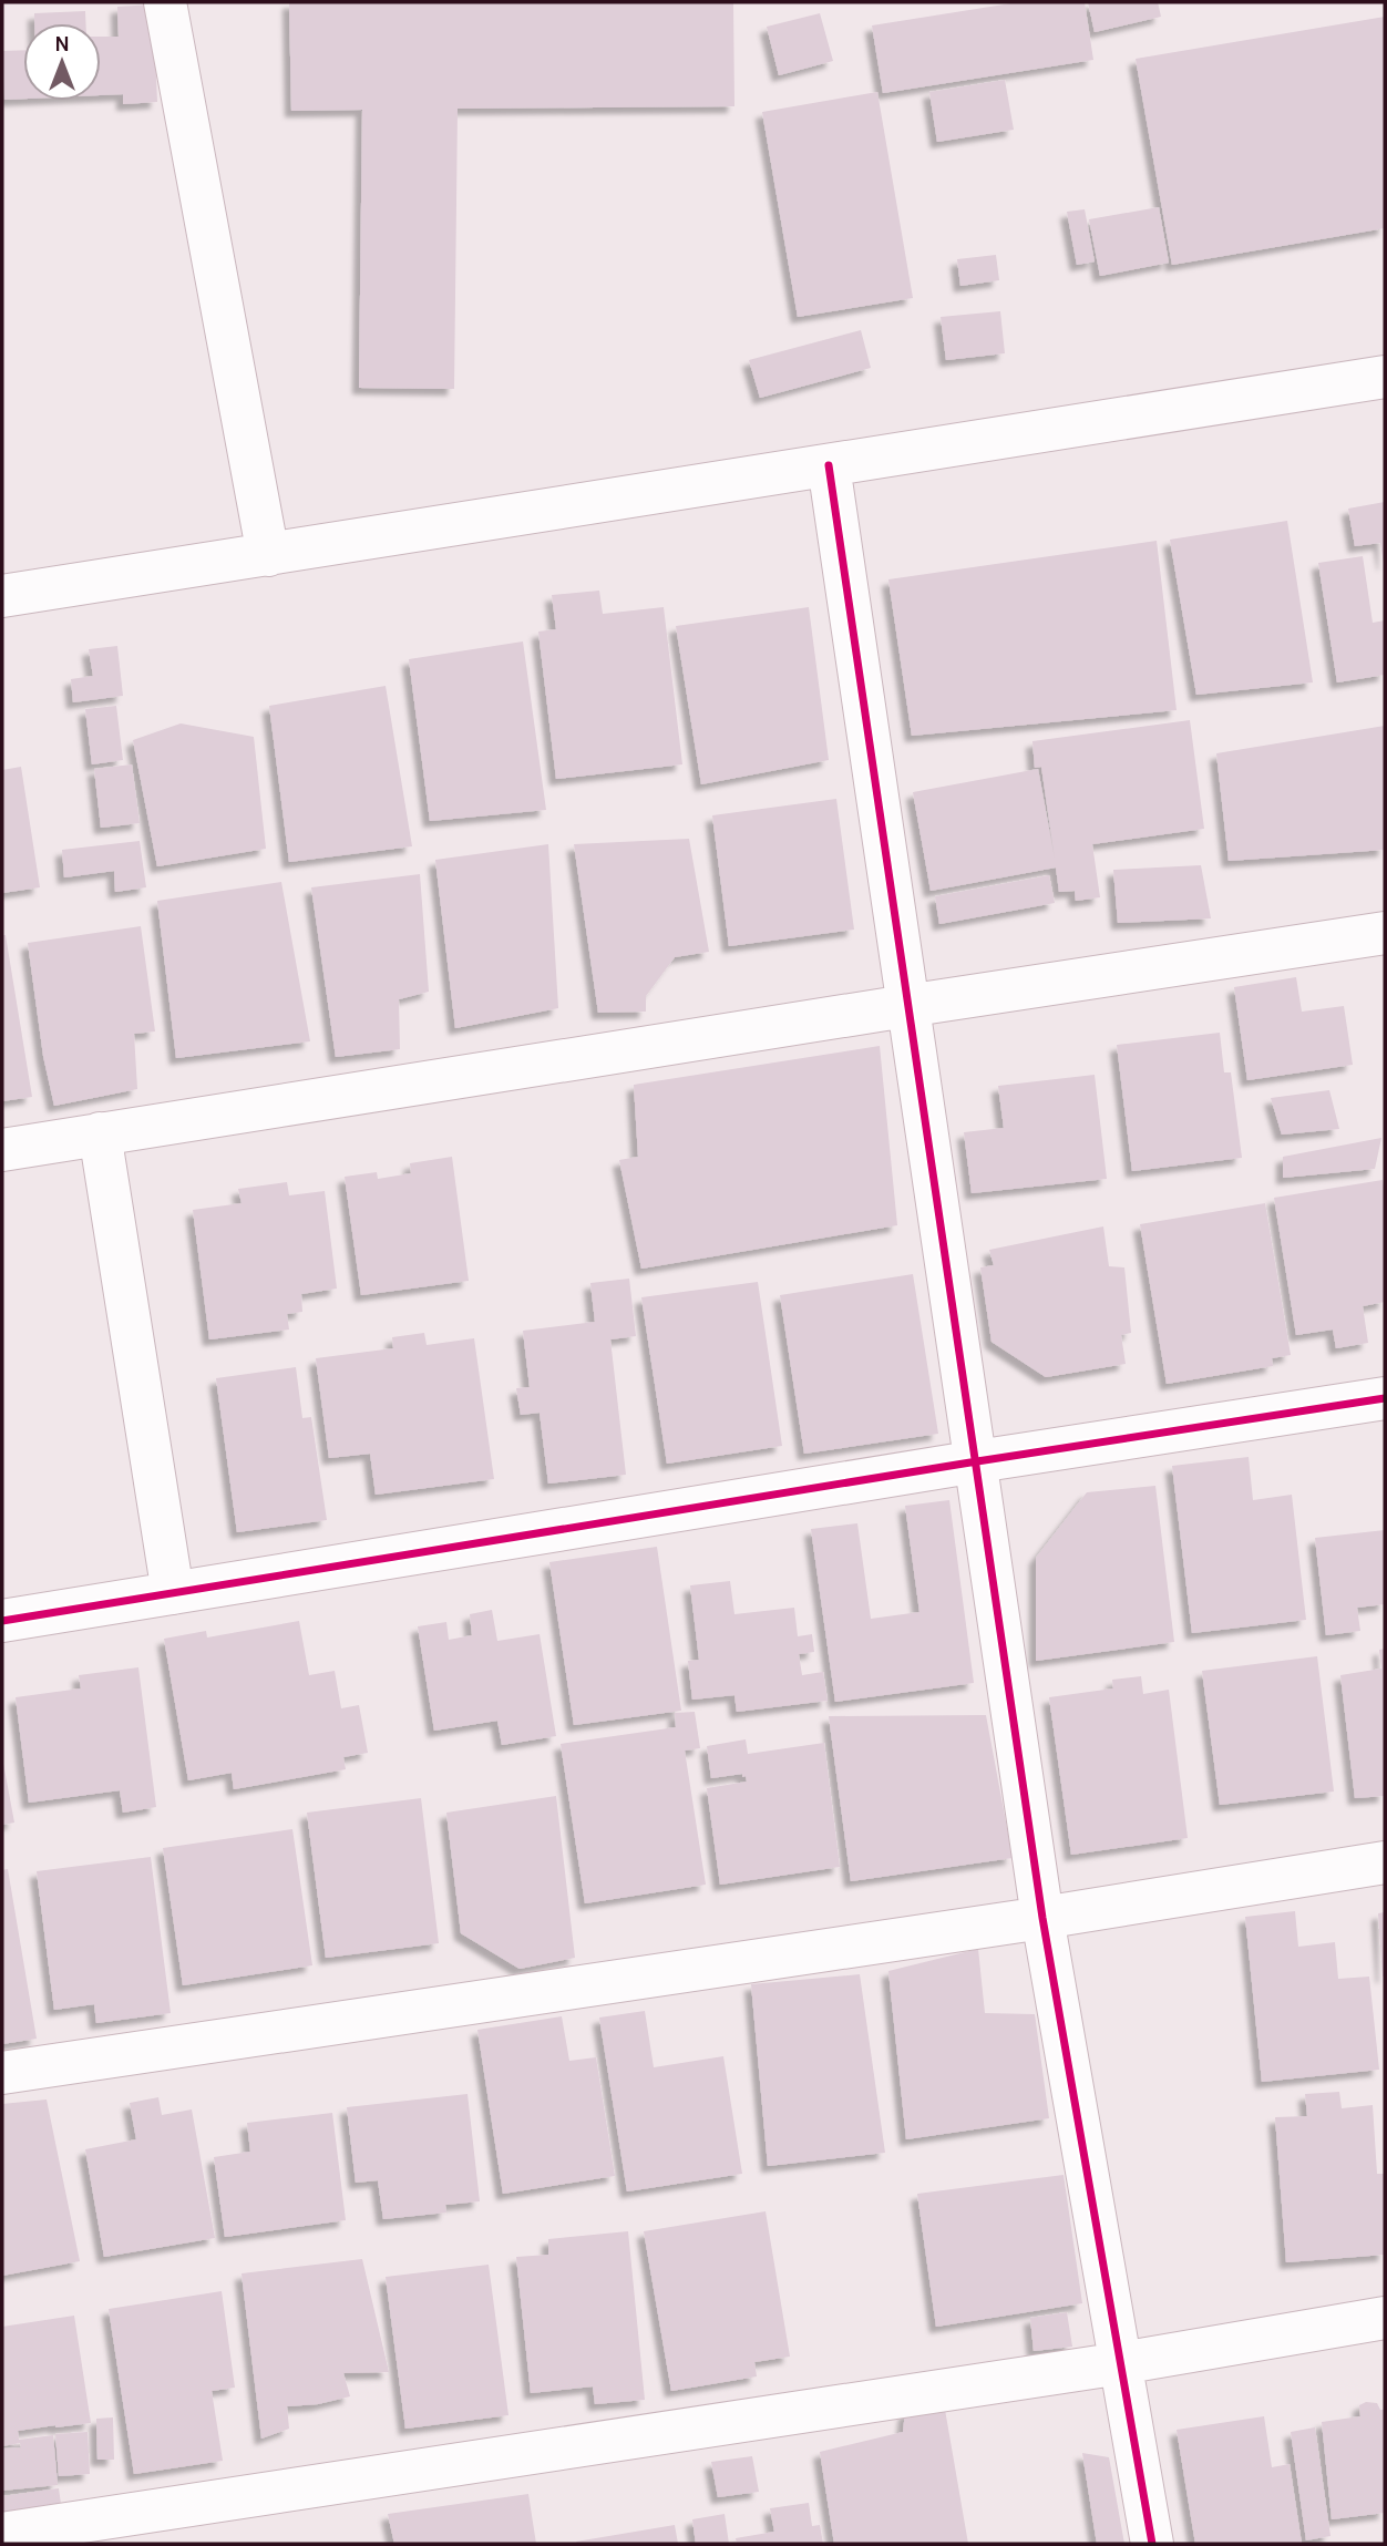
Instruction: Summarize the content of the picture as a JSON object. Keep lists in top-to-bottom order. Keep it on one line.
{"north":"top"}
